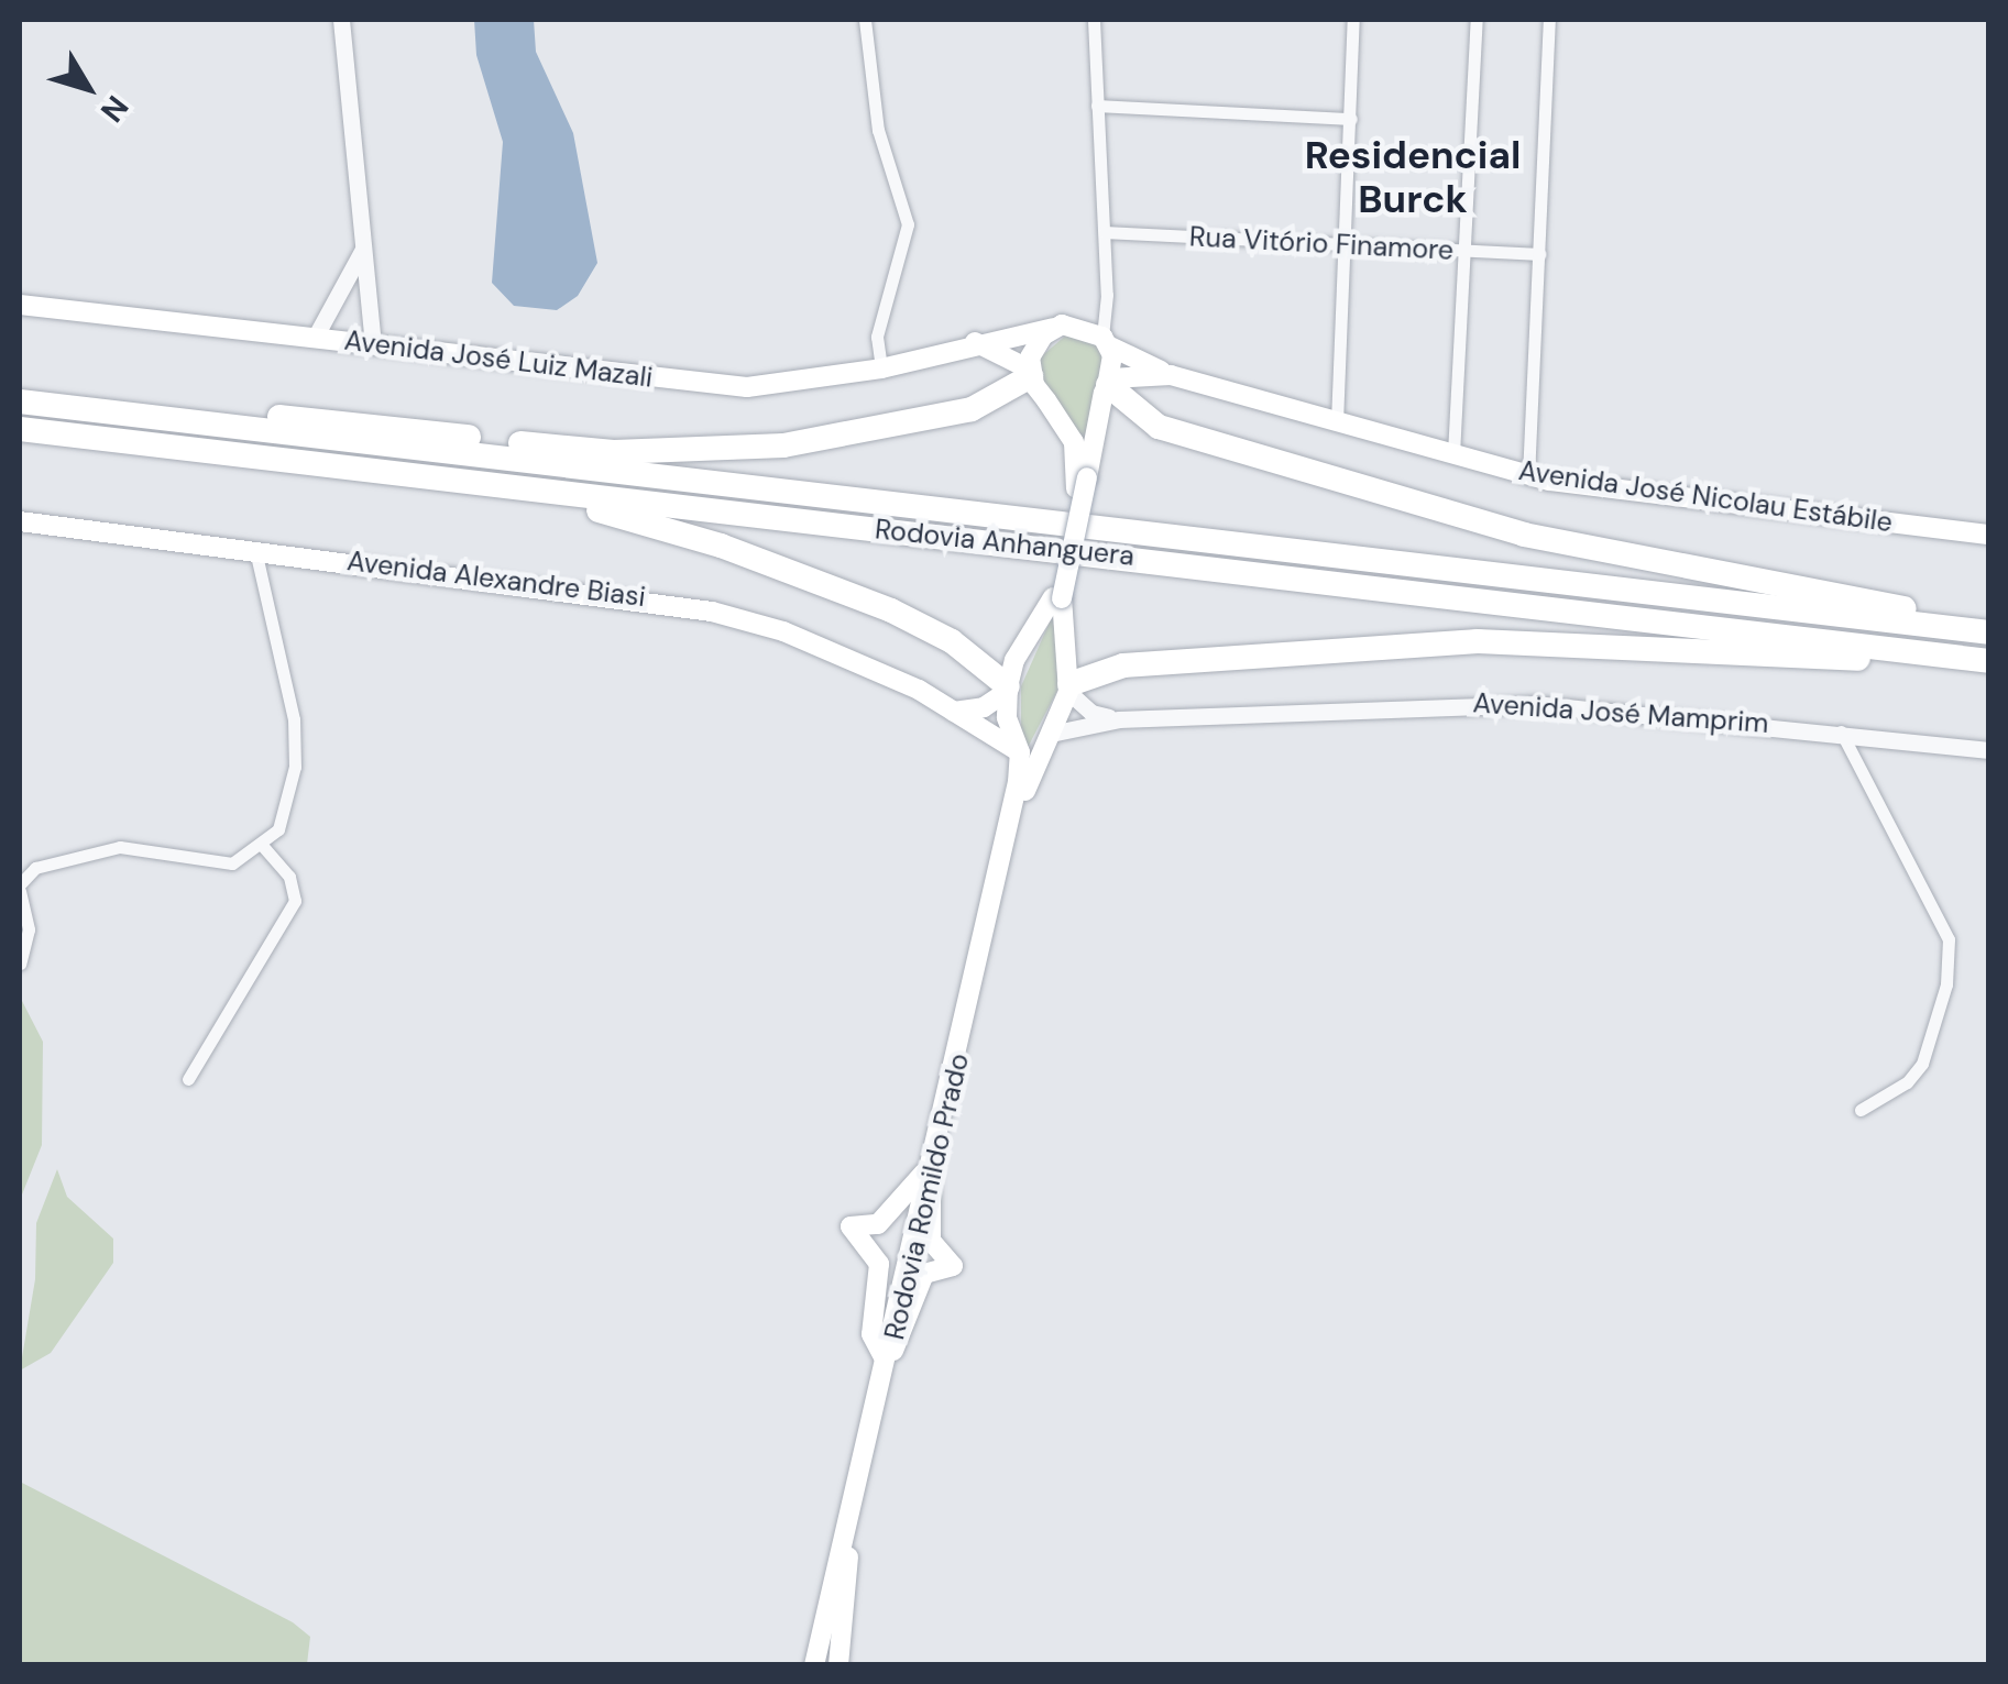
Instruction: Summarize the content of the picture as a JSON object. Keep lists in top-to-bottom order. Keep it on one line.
{"streets":{"highway":["Rodovia Anhanguera"],"main road":["Avenida José Luiz Mazali","Avenida José Nicolau Estábile","Avenida Alexandre Biasi","Rodovia Romildo Prado"],"street":["Rua Vitório Finamore","Avenida José Mamprim"]},"crossings":[["Avenida José Luiz Mazali","Avenida José Nicolau Estábile"],["Avenida Alexandre Biasi","Rodovia Romildo Prado"],["Avenida José Mamprim","Rodovia Romildo Prado"]],"districts":["Residencial Burck"],"north":"bottom right"}
